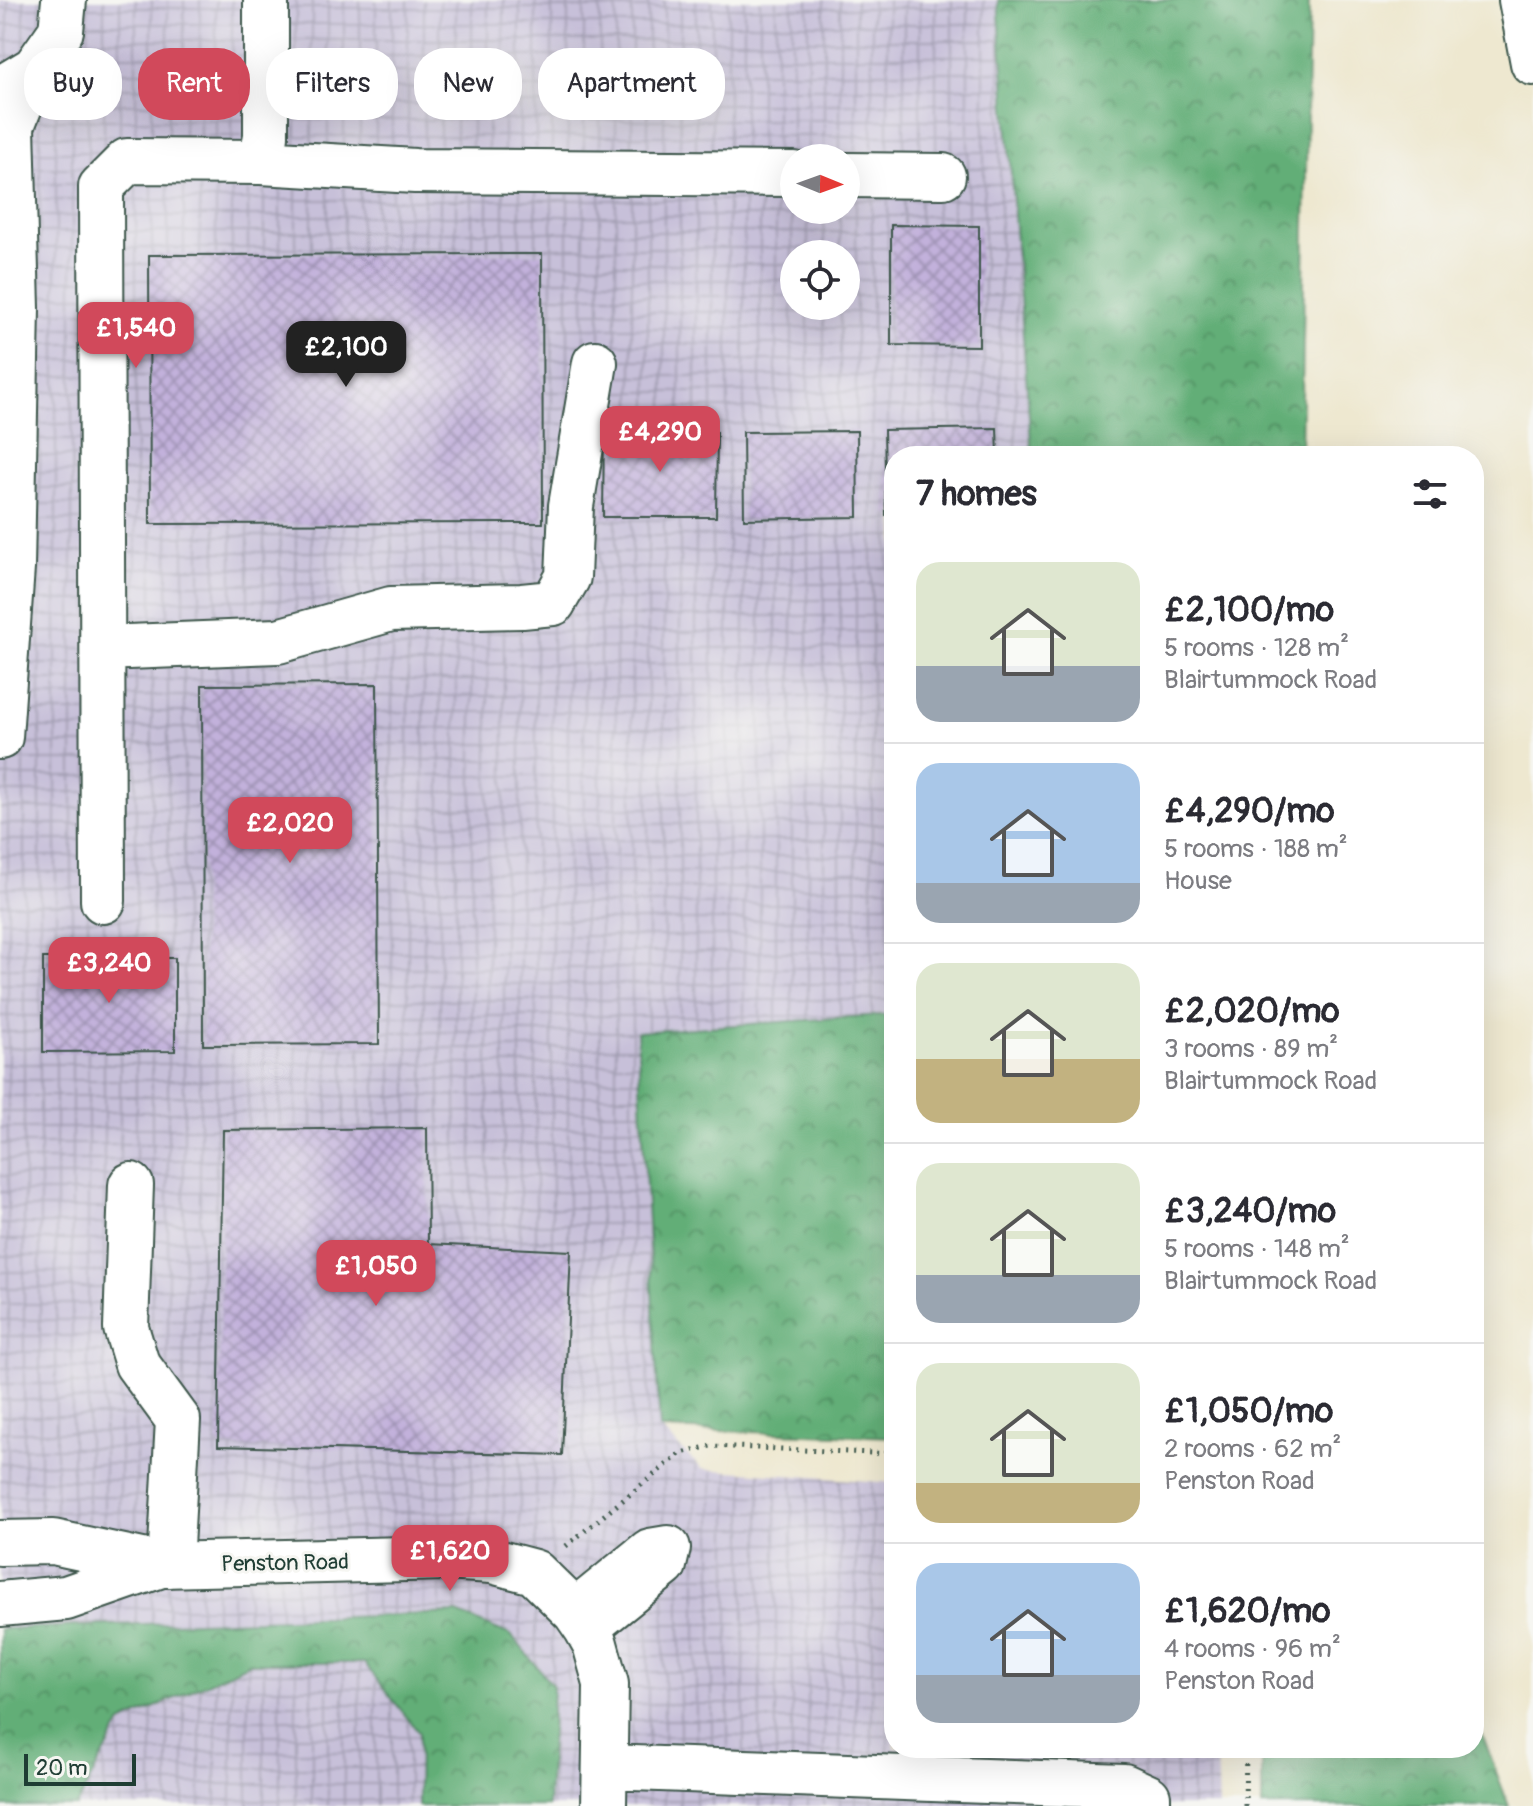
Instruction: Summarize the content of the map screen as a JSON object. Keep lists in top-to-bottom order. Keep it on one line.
{"streets":{"main road":["Penston Road"]},"scale_bar":"20 m","north":"right","page":{"chip":["Buy","Rent","Filters","New","Apartment"],"price":["£1,540","£2,100","£4,290","£2,020","£3,240","£1,050","£1,620"],"heading":"7 homes","list":[{"name":"£2,100/mo","note":"5 rooms · 128 m² · Blairtummock Road"},{"name":"£4,290/mo","note":"5 rooms · 188 m² · House"},{"name":"£2,020/mo","note":"3 rooms · 89 m² · Blairtummock Road"},{"name":"£3,240/mo","note":"5 rooms · 148 m² · Blairtummock Road"},{"name":"£1,050/mo","note":"2 rooms · 62 m² · Penston Road"},{"name":"£1,620/mo","note":"4 rooms · 96 m² · Penston Road"}],"scale":"20 m"}}
